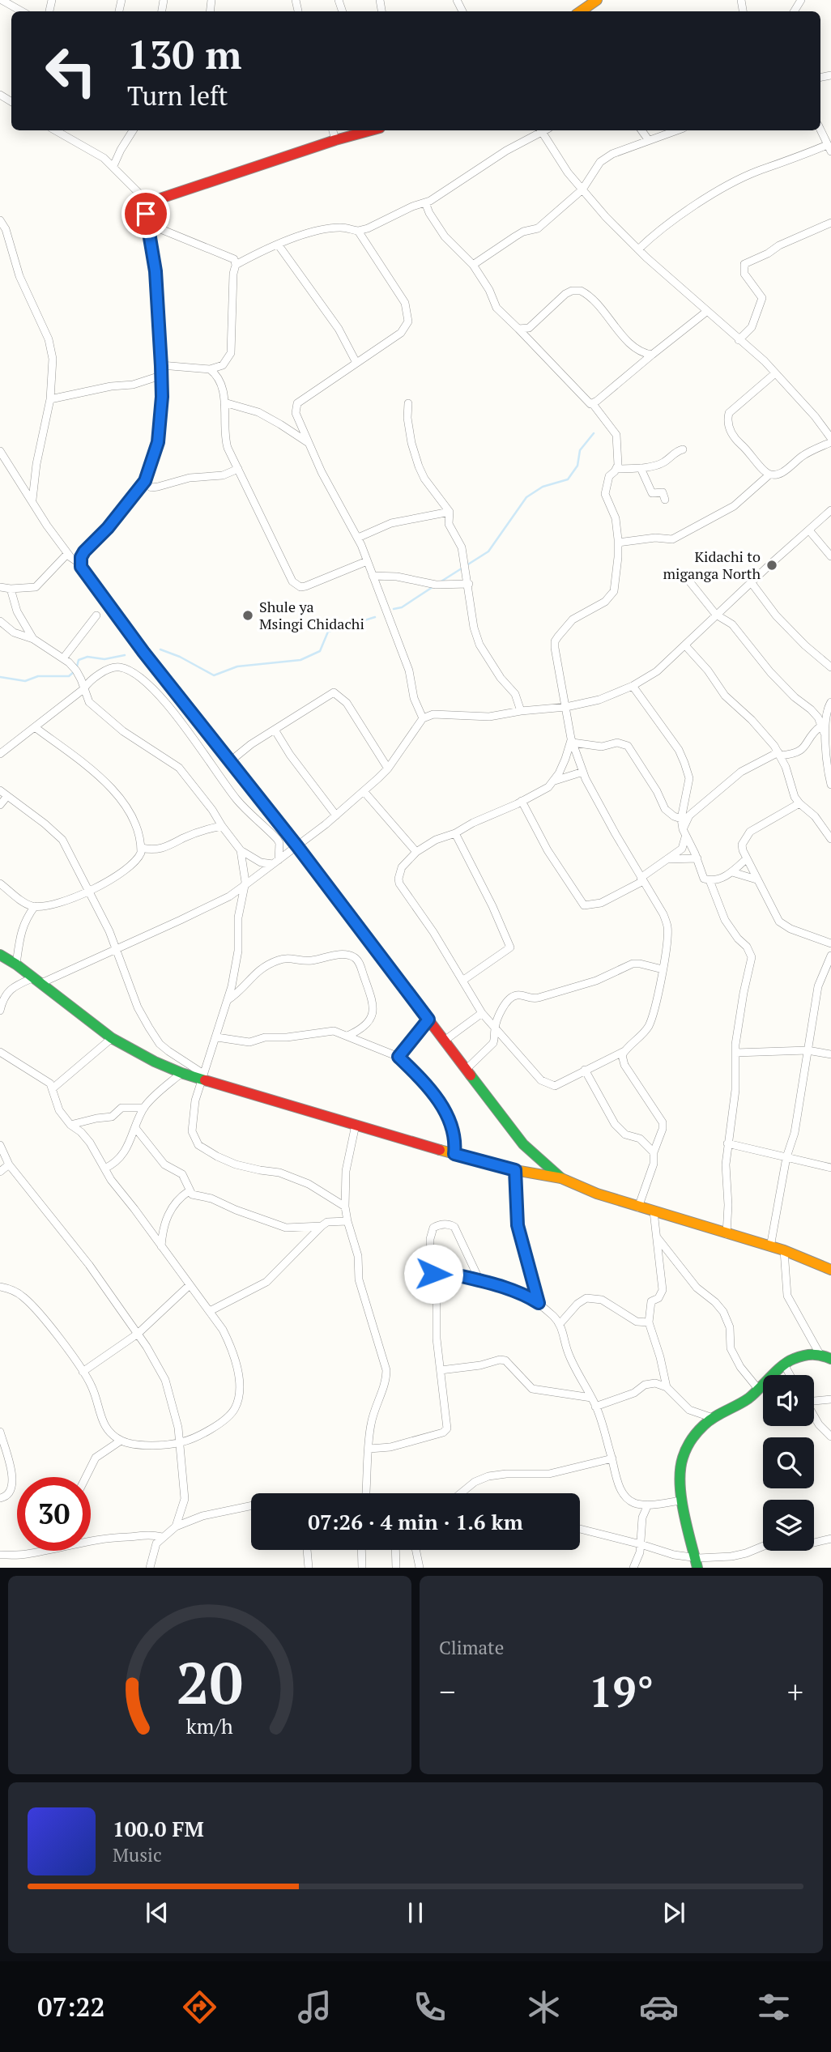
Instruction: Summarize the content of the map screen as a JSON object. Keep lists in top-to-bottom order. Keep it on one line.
{"places":["Kidachi to miganga North","Shule ya Msingi Chidachi"],"page":{"turn":["130 m","Turn left"],"limit":"30","trip":"07:26 · 4 min · 1.6 km","tile":"Climate","heat":["−","19°","+"],"song":["100.0 FM","Music"],"tabs":"07:22","gauge":["20","km/h"]}}
